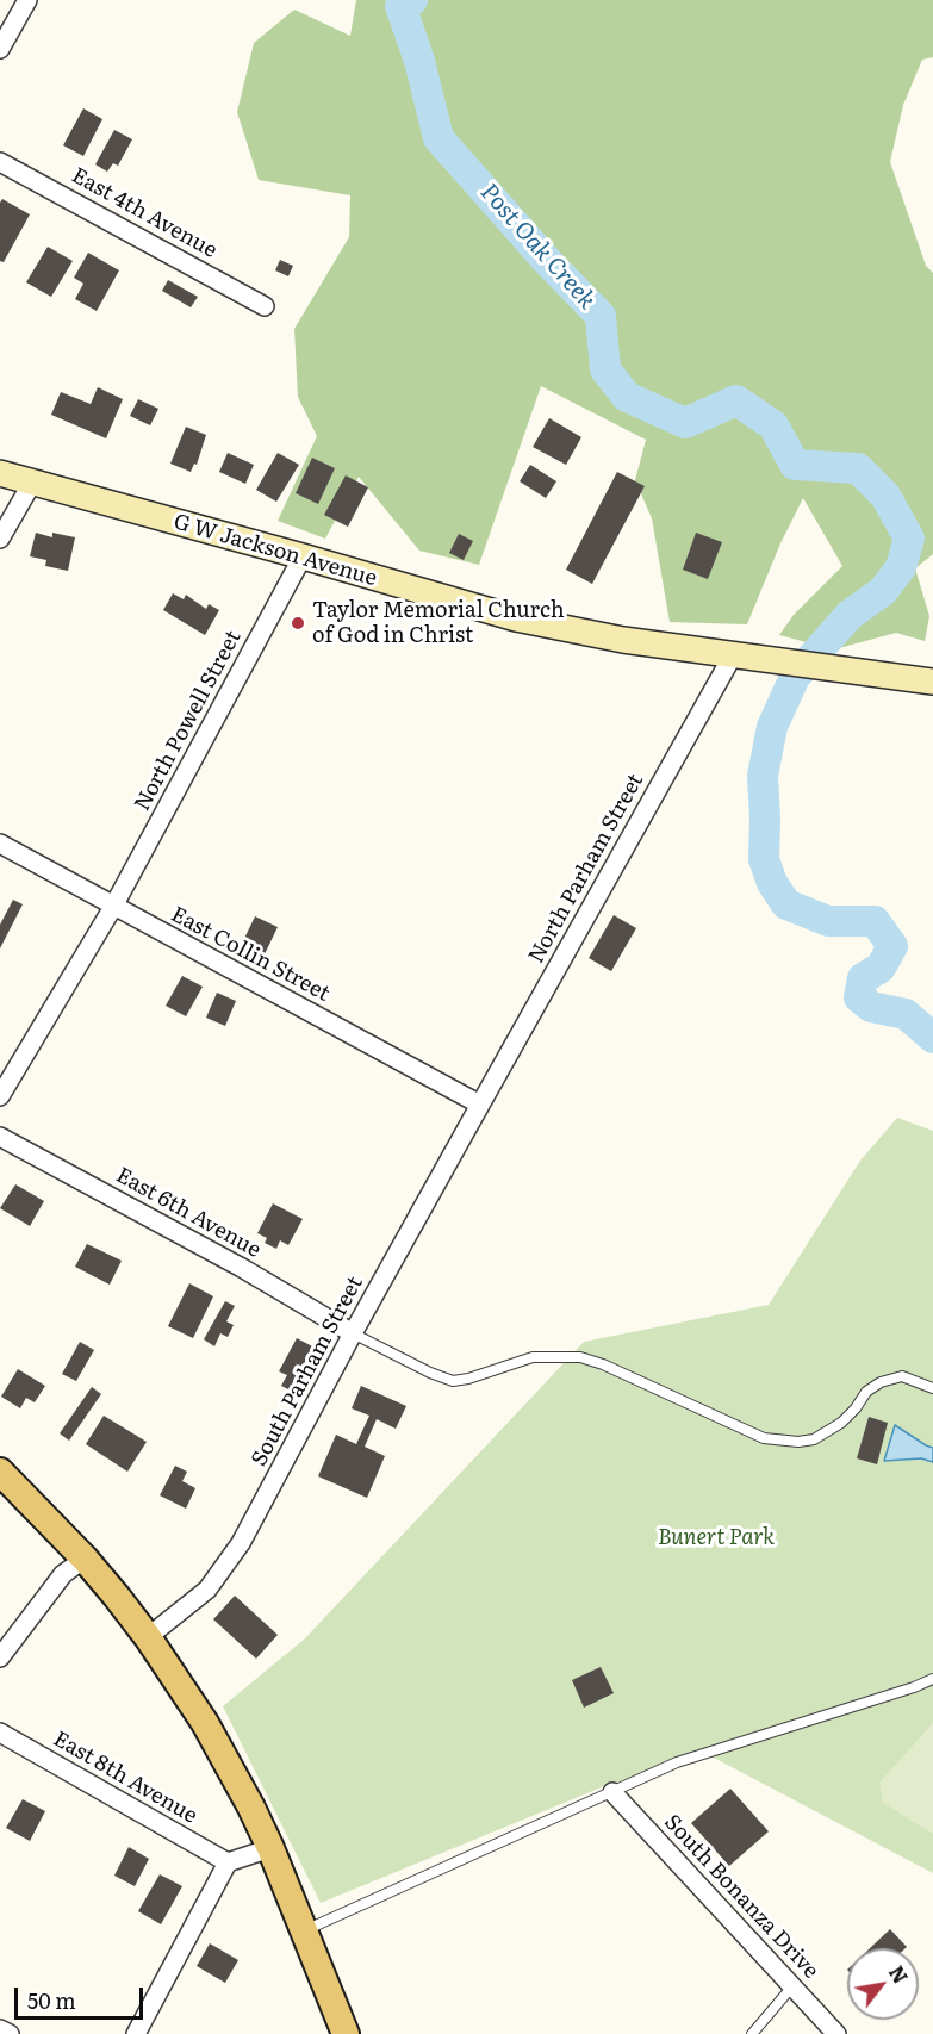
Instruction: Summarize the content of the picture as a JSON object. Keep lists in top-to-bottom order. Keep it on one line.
{"streets":{"street":["East 4th Avenue","G W Jackson Avenue","North Powell Street","North Parham Street","East Collin Street","East 6th Avenue","South Parham Street","East 8th Avenue","South Bonanza Drive"]},"crossings":[["G W Jackson Avenue","North Powell Street"],["G W Jackson Avenue","North Parham Street"],["North Powell Street","East Collin Street"],["North Parham Street","East Collin Street"],["North Parham Street","South Parham Street"],["East Collin Street","South Parham Street"],["East 6th Avenue","South Parham Street"]],"water":["Post Oak Creek"],"parks":["Bunert Park"],"places":["Taylor Memorial Church of God in Christ"],"scale_bar":"50 m","north":"top right"}
